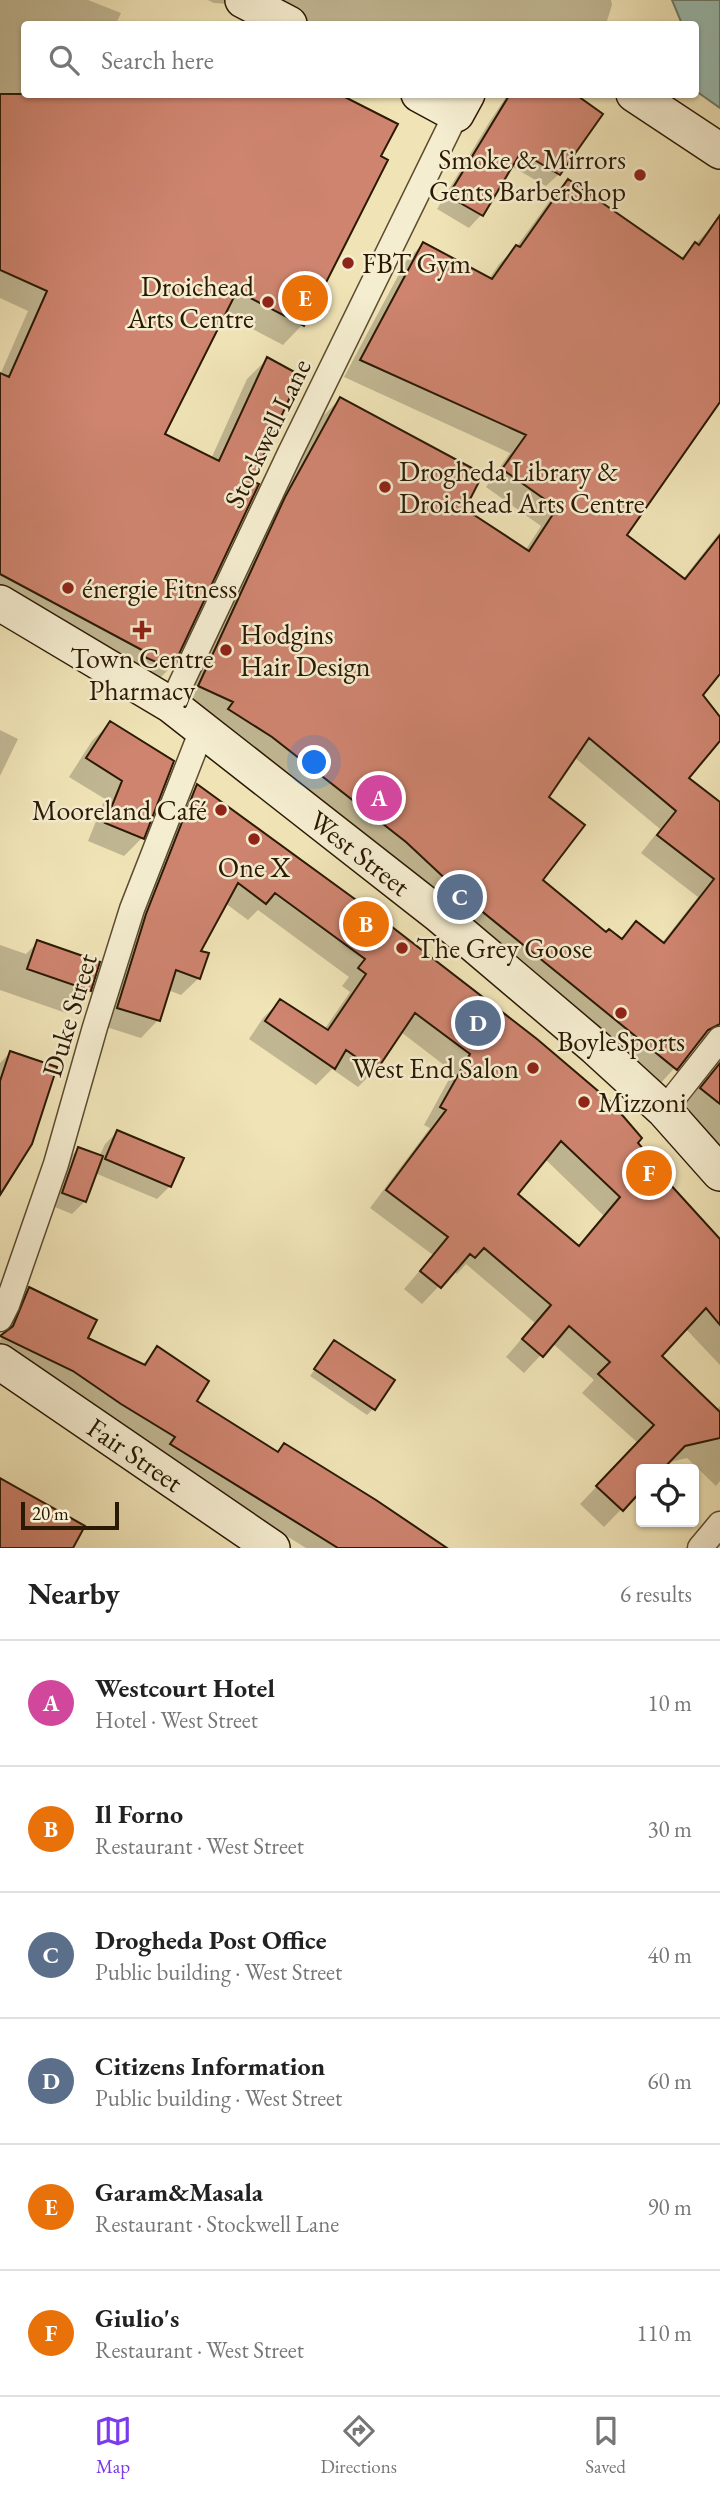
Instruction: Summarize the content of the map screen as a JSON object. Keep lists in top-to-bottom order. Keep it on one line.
{"streets":{"main road":["West Street","Fair Street"],"street":["Stockwell Lane","Duke Street"]},"crossings":[["Stockwell Lane","West Street"],["West Street","Duke Street"]],"places":{"other":["Smoke & Mirrors Gents BarberShop","FBT Gym","Droichead Arts Centre","Drogheda Library & Droichead Arts Centre","énergie Fitness","Hodgins Hair Design","Mooreland Café","One X","The Grey Goose","BoyleSports","West End Salon","Mizzoni"],"health":["Town Centre Pharmacy"]},"scale_bar":"20 m","page":{"search":"Search here","pins":["E","A","C","B","D","F"],"scale":"20 m","heading":["Nearby","6 results"],"list":[{"mark":"A","name":"Westcourt Hotel","note":"Hotel · West Street","value":"10 m"},{"mark":"B","name":"Il Forno","note":"Restaurant · West Street","value":"30 m"},{"mark":"C","name":"Drogheda Post Office","note":"Public building · West Street","value":"40 m"},{"mark":"D","name":"Citizens Information","note":"Public building · West Street","value":"60 m"},{"mark":"E","name":"Garam&Masala","note":"Restaurant · Stockwell Lane","value":"90 m"},{"mark":"F","name":"Giulio's","note":"Restaurant · West Street","value":"110 m"}],"nav":["Map","Directions","Saved"]}}
